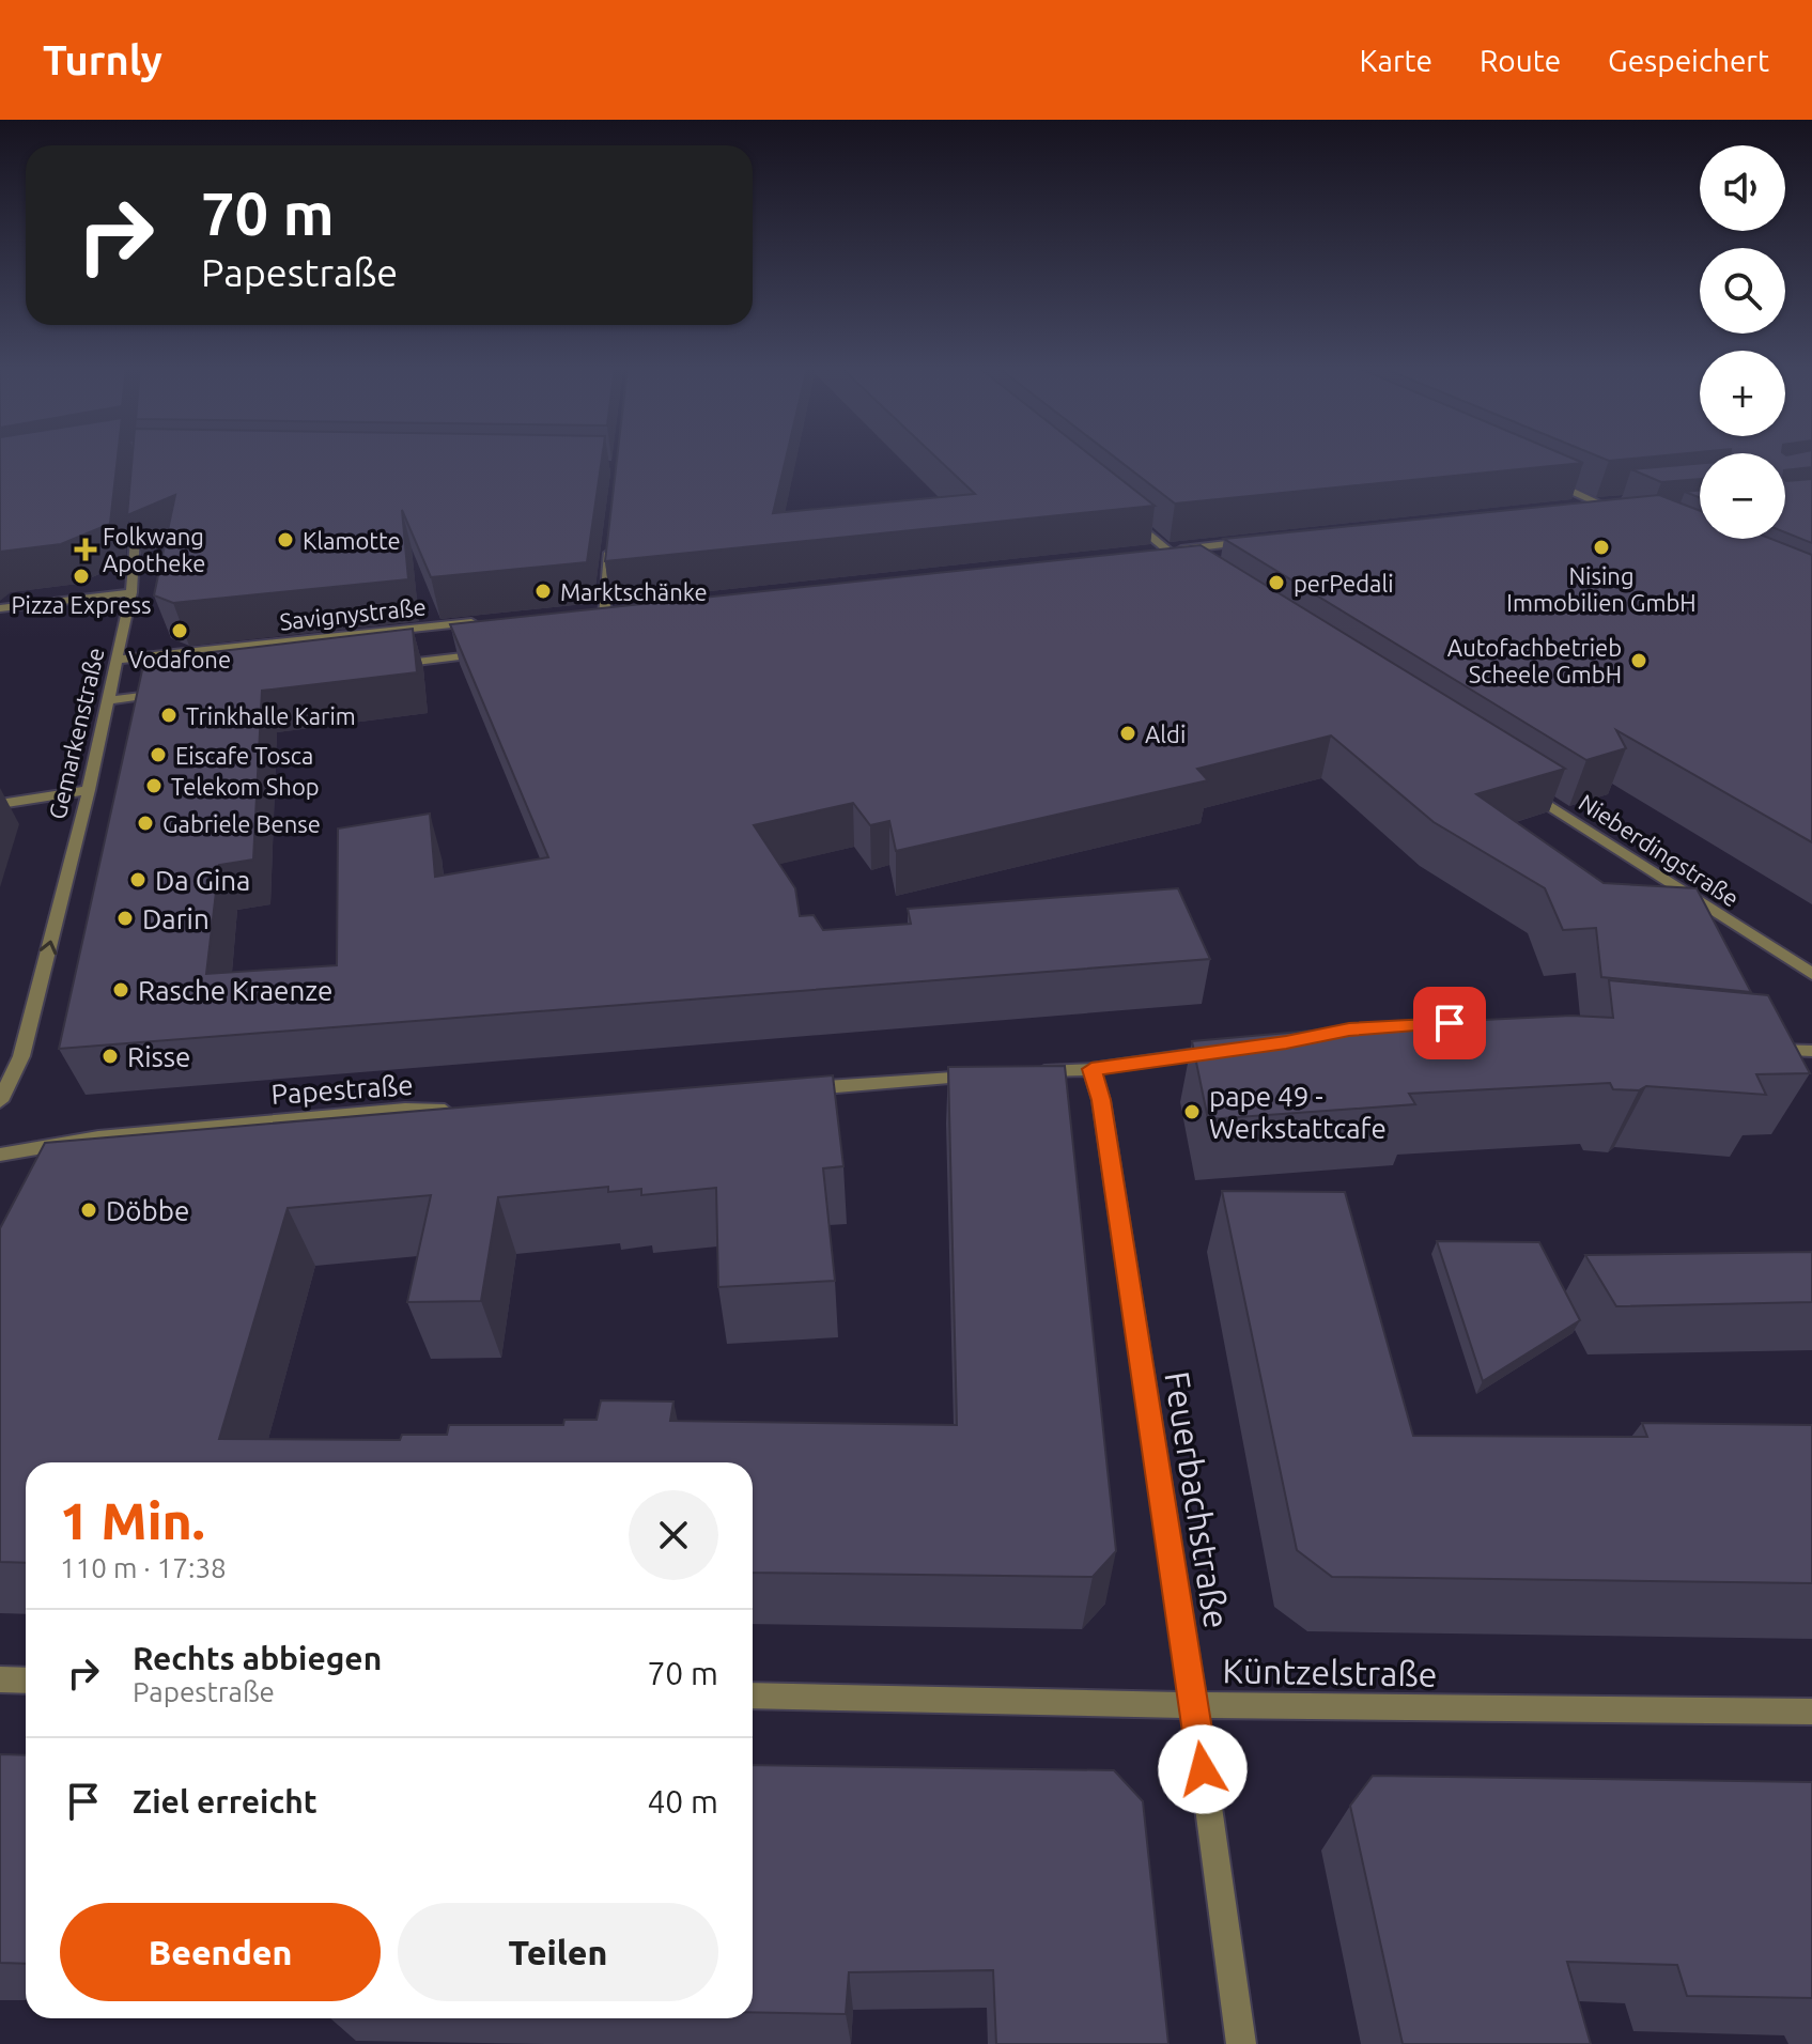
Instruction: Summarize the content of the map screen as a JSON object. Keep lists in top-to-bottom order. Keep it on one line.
{"streets":{"street":["Savignystraße","Gemarkenstraße","Nieberdingstraße","Papestraße","Feuerbachstraße","Küntzelstraße"]},"crossings":[["Savignystraße","Gemarkenstraße"],["Feuerbachstraße","Küntzelstraße"]],"one_way":["Gemarkenstraße"],"places":{"other":["Klamotte","Nising Immobilien GmbH","Pizza Express","perPedali","Marktschänke","Vodafone","Autofachbetrieb Scheele GmbH","Trinkhalle Karim","Aldi","Eiscafe Tosca","Telekom Shop","Gabriele Bense","Da Gina","Darin","Rasche Kraenze","Risse","pape 49 - Werkstattcafe","Döbbe"],"health":["Folkwang Apotheke"]},"page":{"header":"Turnly","nav":["Karte","Route","Gespeichert"],"map_buttons":["+","−"],"turn":["70 m","Papestraße"],"heading":["1 Min.","110 m · 17:38"],"list":[{"name":"Rechts abbiegen","note":"Papestraße","value":"70 m"},{"name":"Ziel erreicht","value":"40 m"}],"buttons":["Beenden","Teilen"]}}
